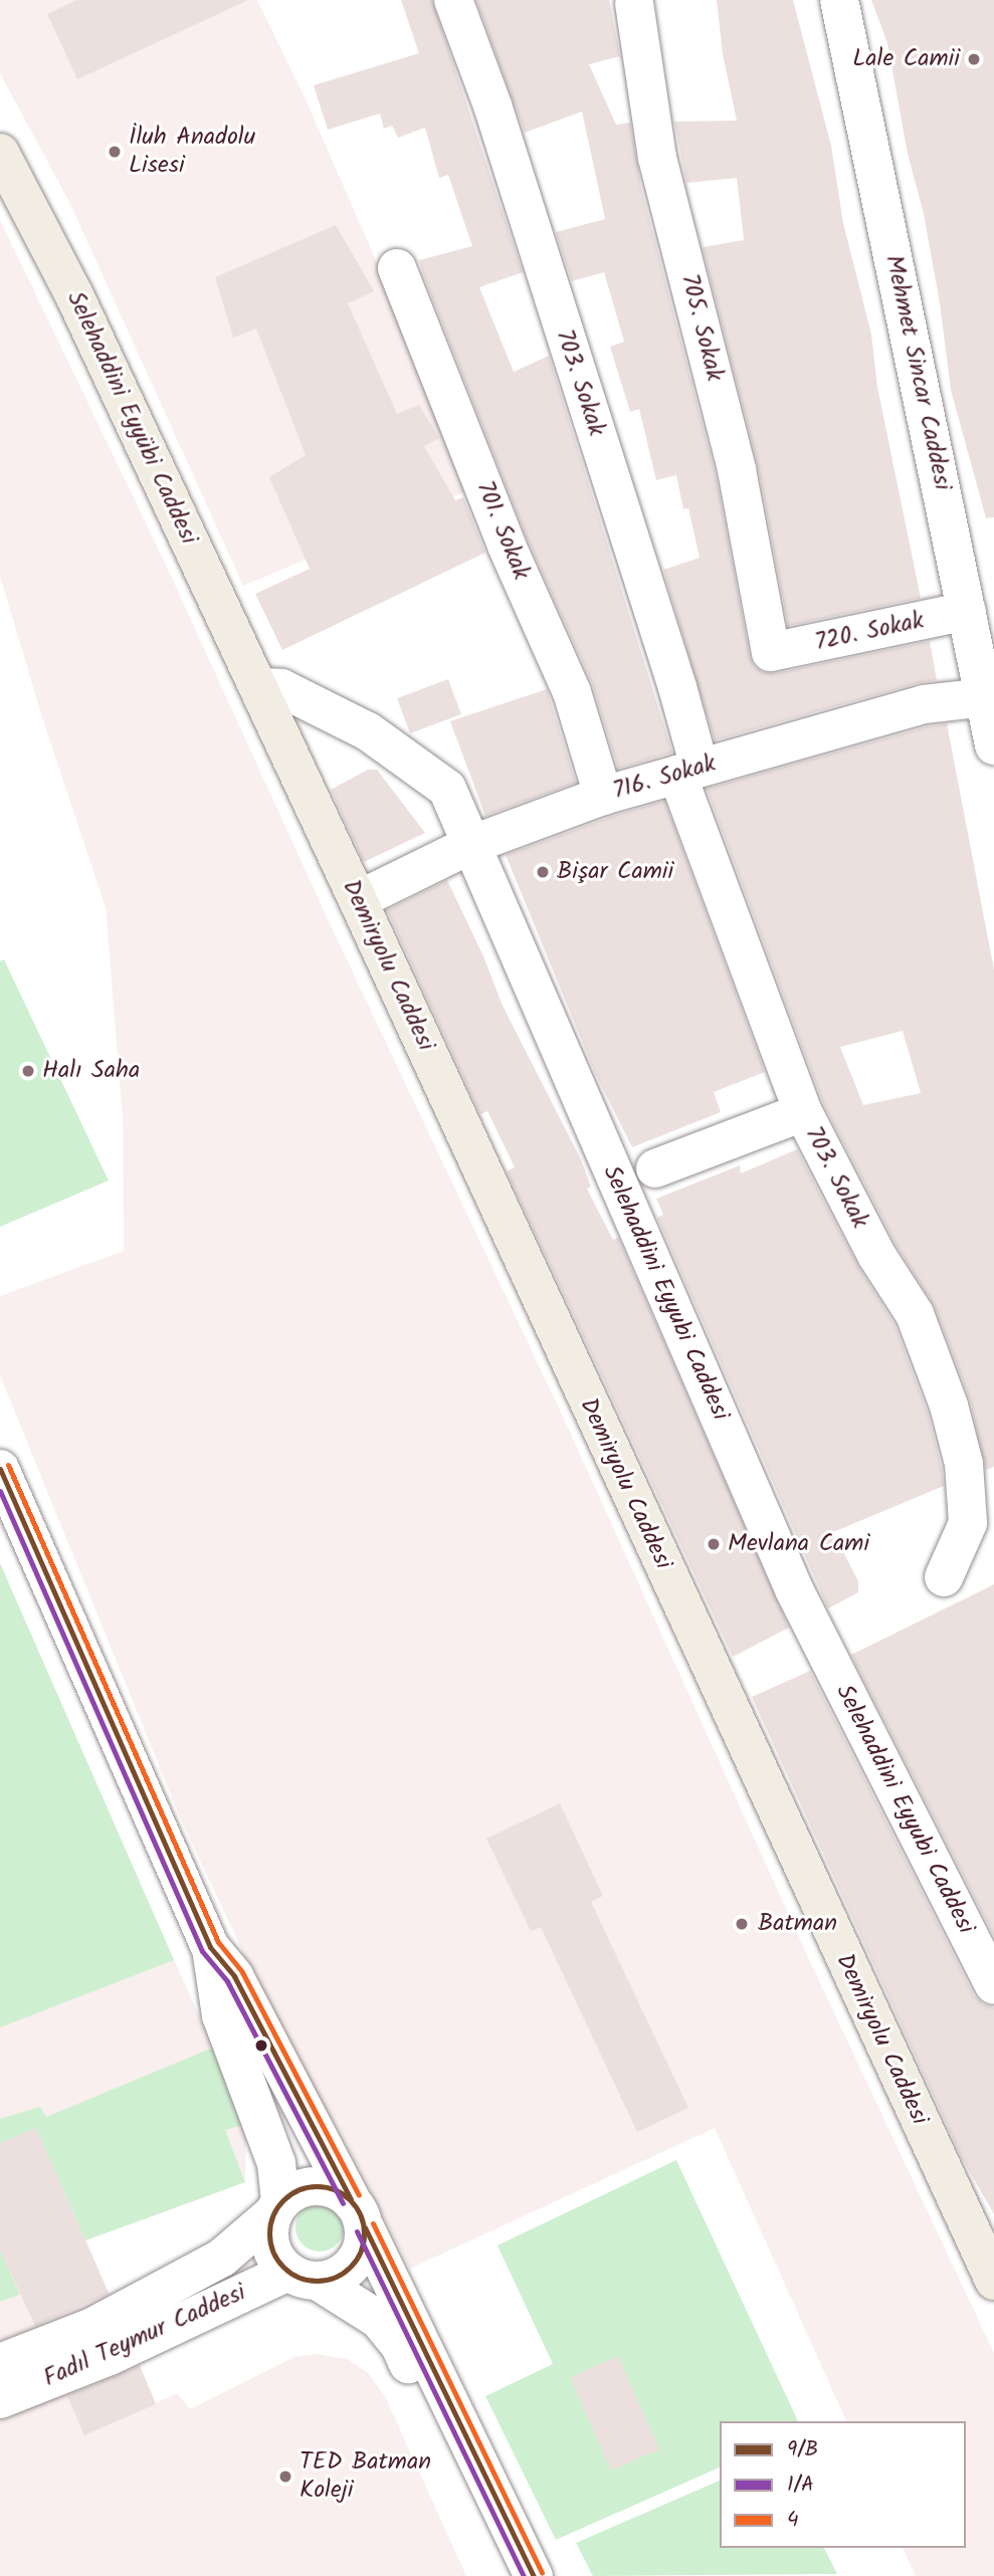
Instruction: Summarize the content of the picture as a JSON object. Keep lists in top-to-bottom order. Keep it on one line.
{"streets":{"main road":["Selehaddini Eyyübi Caddesi","Demiryolu Caddesi"],"street":["705. Sokak","Mehmet Sincar Caddesi","703. Sokak","701. Sokak","720. Sokak","716. Sokak","Selehaddini Eyyubi Caddesi","Fadıl Teymur Caddesi"]},"crossings":[["705. Sokak","720. Sokak"],["Mehmet Sincar Caddesi","720. Sokak"],["Mehmet Sincar Caddesi","716. Sokak"],["703. Sokak","716. Sokak"],["Selehaddini Eyyübi Caddesi","Demiryolu Caddesi"],["Selehaddini Eyyübi Caddesi","Selehaddini Eyyubi Caddesi"],["701. Sokak","716. Sokak"],["716. Sokak","Demiryolu Caddesi"],["716. Sokak","Selehaddini Eyyubi Caddesi"],["Demiryolu Caddesi","Selehaddini Eyyubi Caddesi"]],"places":["Lale Camii","İluh Anadolu Lisesi","Bişar Camii","Halı Saha","Mevlana Cami","Batman","TED Batman Koleji"],"lines":["transit line 4","transit line 9/B","transit line 1/A"],"legend":["9/B","1/A","4"]}
